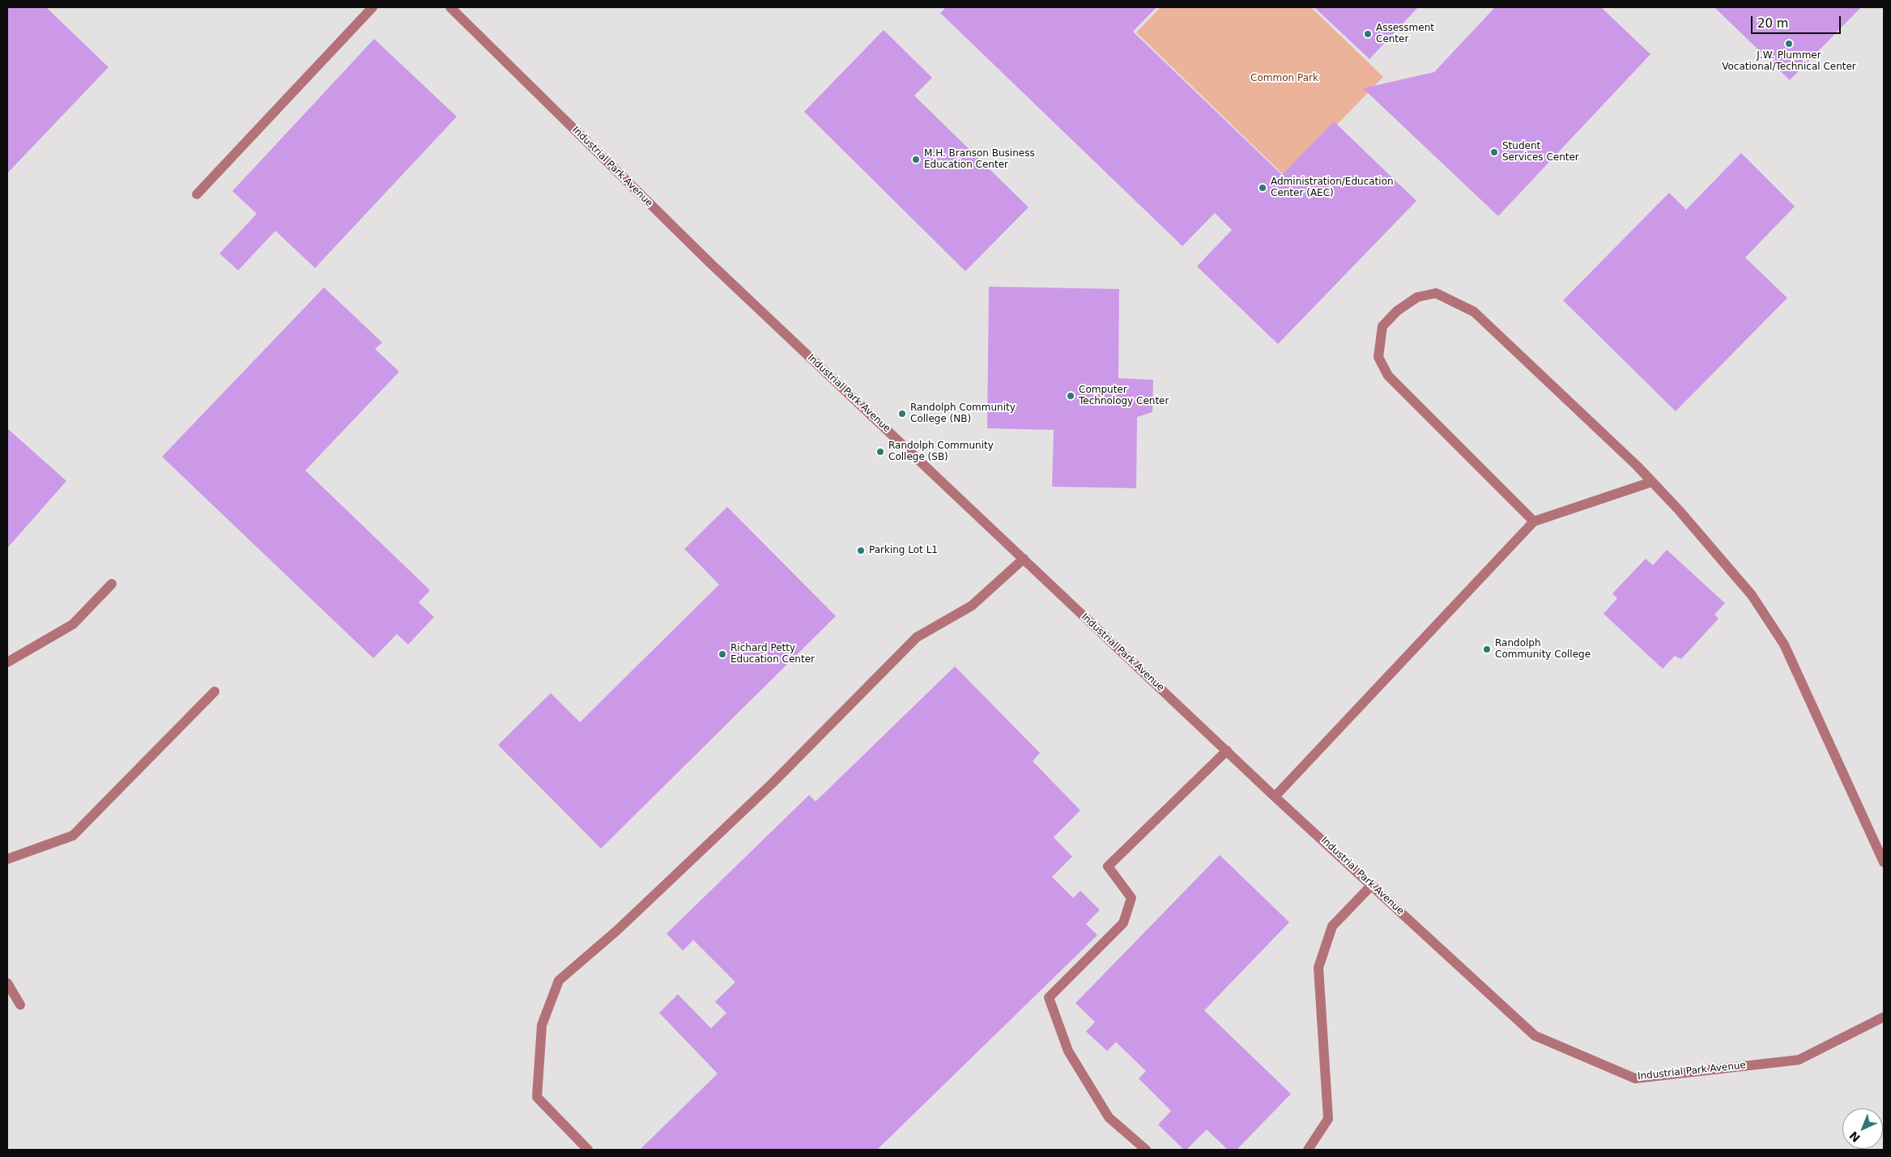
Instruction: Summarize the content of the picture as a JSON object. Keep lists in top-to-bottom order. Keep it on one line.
{"streets":{"street":["Industrial Park Avenue"]},"parks":["Common Park"],"places":["Assessment Center","J.W. Plummer Vocational/Technical Center","Student Services Center","M.H. Branson Business Education Center","Administration/Education Center (AEC)","Computer Technology Center","Randolph Community College (NB)","Randolph Community College (SB)","Parking Lot L1","Randolph Community College","Richard Petty Education Center"],"scale_bar":"20 m","north":"bottom left"}
